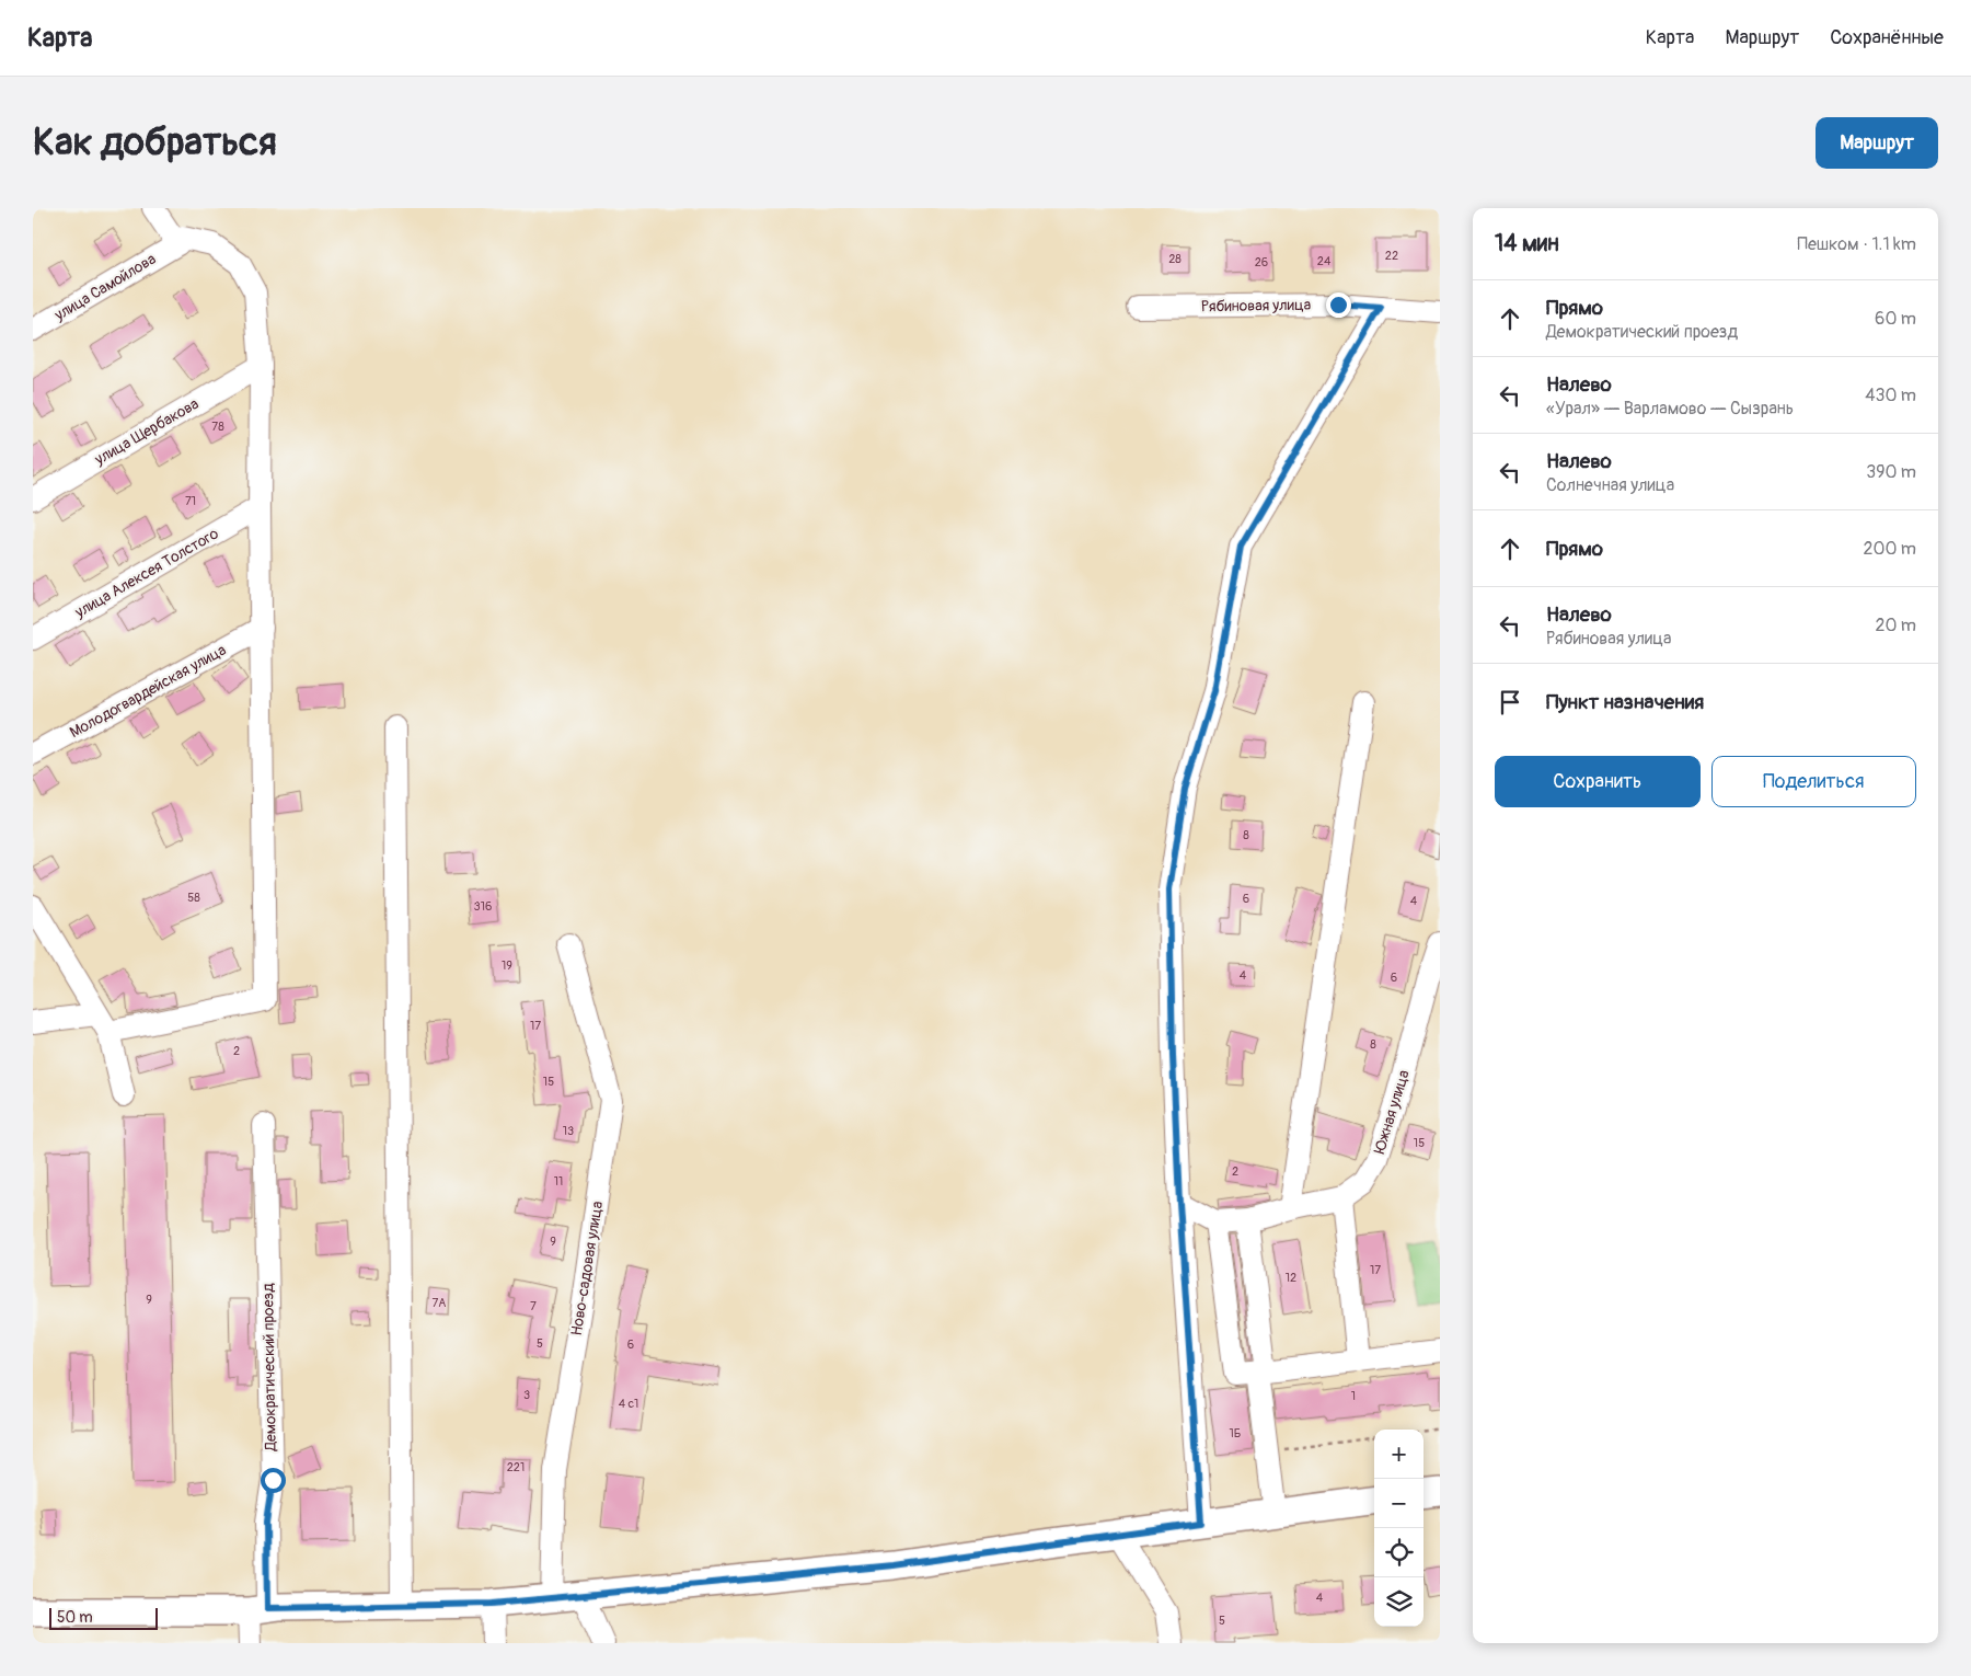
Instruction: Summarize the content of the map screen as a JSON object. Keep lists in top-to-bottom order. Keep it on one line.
{"streets":{"street":["улица Самойлова","Рябиновая улица","улица Щербакова","улица Алексея Толстого","Молодогвардейская улица","Южная улица","Ново-садовая улица","Демократический проезд"]},"house_numbers":["22","28","24","26","78","71","8","58","6","4","316","19","4","6","17","8","2","15","13","15","2","11","9","17","12","9","7А","7","5","6","3","1","4 с1","1Б","221","4","5"],"scale_bar":"50 m","page":{"header":"Карта","nav":["Карта","Маршрут","Сохранённые"],"buttons":["Маршрут",["Сохранить","Поделиться"]],"title":"Как добраться","heading":["14 мин","Пешком · 1.1 km"],"list":[["Прямо","Демократический проезд","60 m"],["Налево","«Урал» — Варламово — Сызрань","430 m"],["Налево","Солнечная улица","390 m"],["Прямо","200 m"],["Налево","Рябиновая улица","20 m"],"Пункт назначения"],"map_buttons":["+","−"],"scale":"50 m"}}
